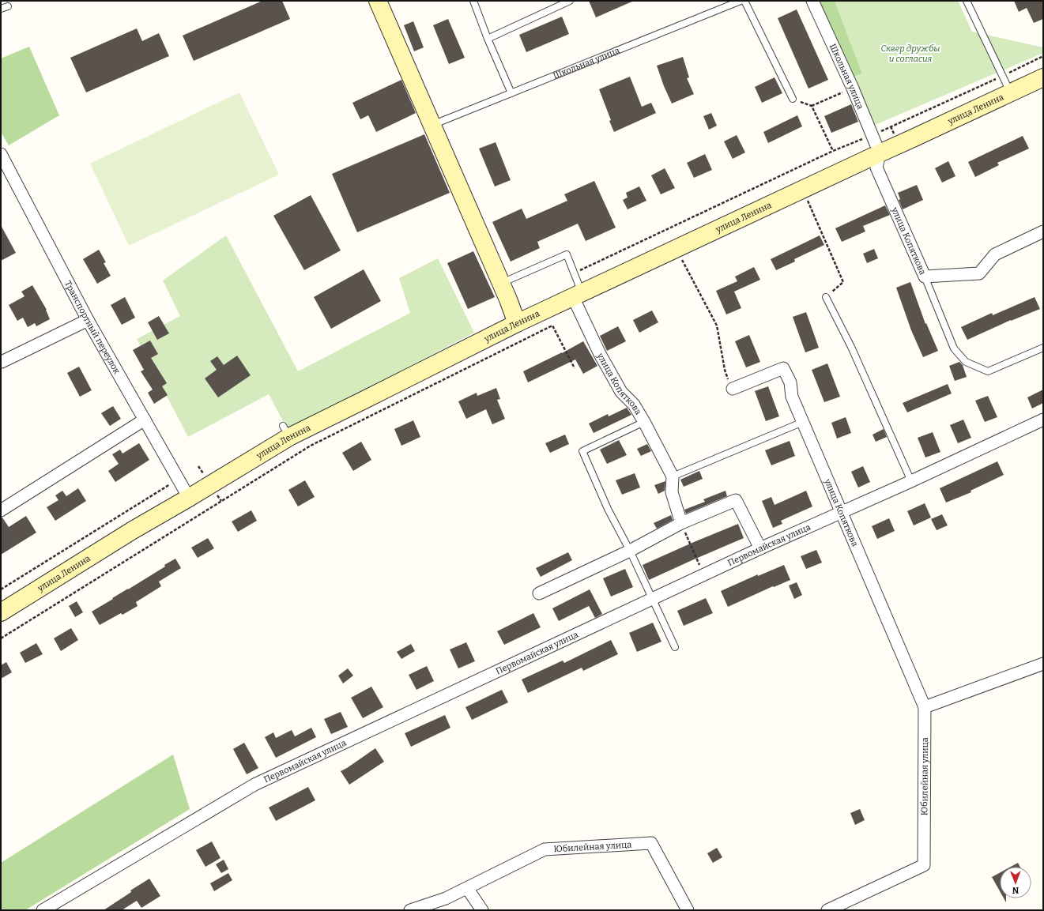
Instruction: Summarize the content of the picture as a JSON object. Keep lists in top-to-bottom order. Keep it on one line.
{"streets":{"main road":["улица Ленина"],"street":["Школьная улица","улица Копяткова","Транспортный переулок","Первомайская улица","Юбилейная улица"]},"crossings":[["Школьная улица","улица Ленина"],["Школьная улица","улица Копяткова"],["улица Ленина","улица Копяткова"],["улица Ленина","Транспортный переулок"],["улица Копяткова","Первомайская улица"],["улица Копяткова","Юбилейная улица"]],"parks":["Сквер дружбы и согласия"],"north":"bottom"}
